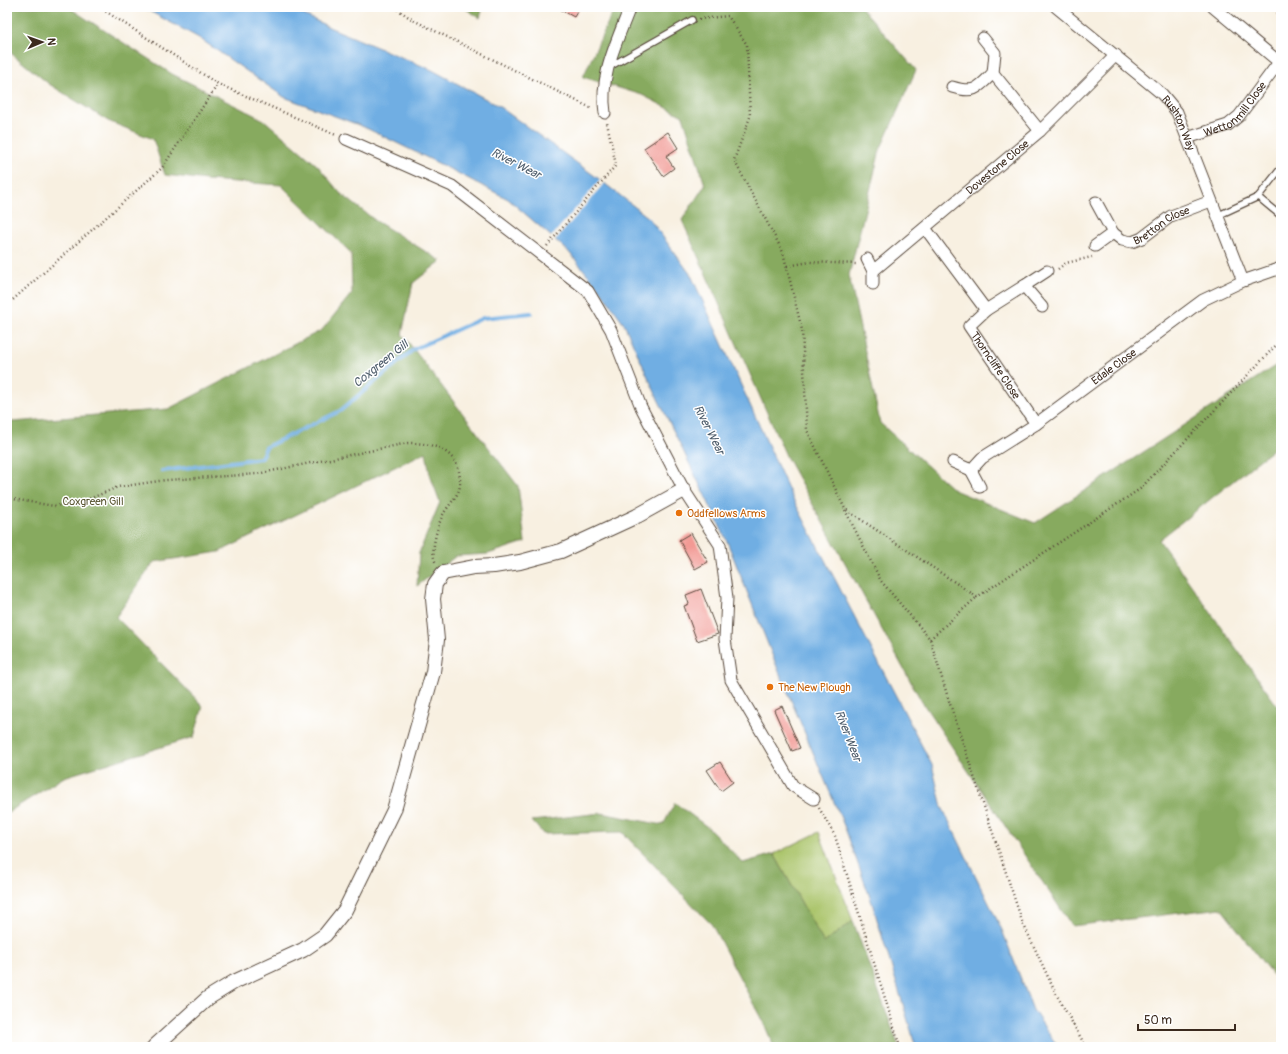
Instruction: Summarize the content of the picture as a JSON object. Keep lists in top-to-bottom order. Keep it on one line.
{"streets":{"street":["Wettonmill Close","Rushton Way","Dovestone Close","Bretton Close","Thorncliffe Close","Edale Close"]},"crossings":[["Wettonmill Close","Rushton Way"],["Rushton Way","Dovestone Close"],["Rushton Way","Bretton Close"],["Rushton Way","Edale Close"],["Thorncliffe Close","Edale Close"]],"water":["River Wear","Coxgreen Gill"],"parks":["Coxgreen Gill"],"places":["Oddfellows Arms","The New Plough"],"scale_bar":"50 m","north":"right"}
